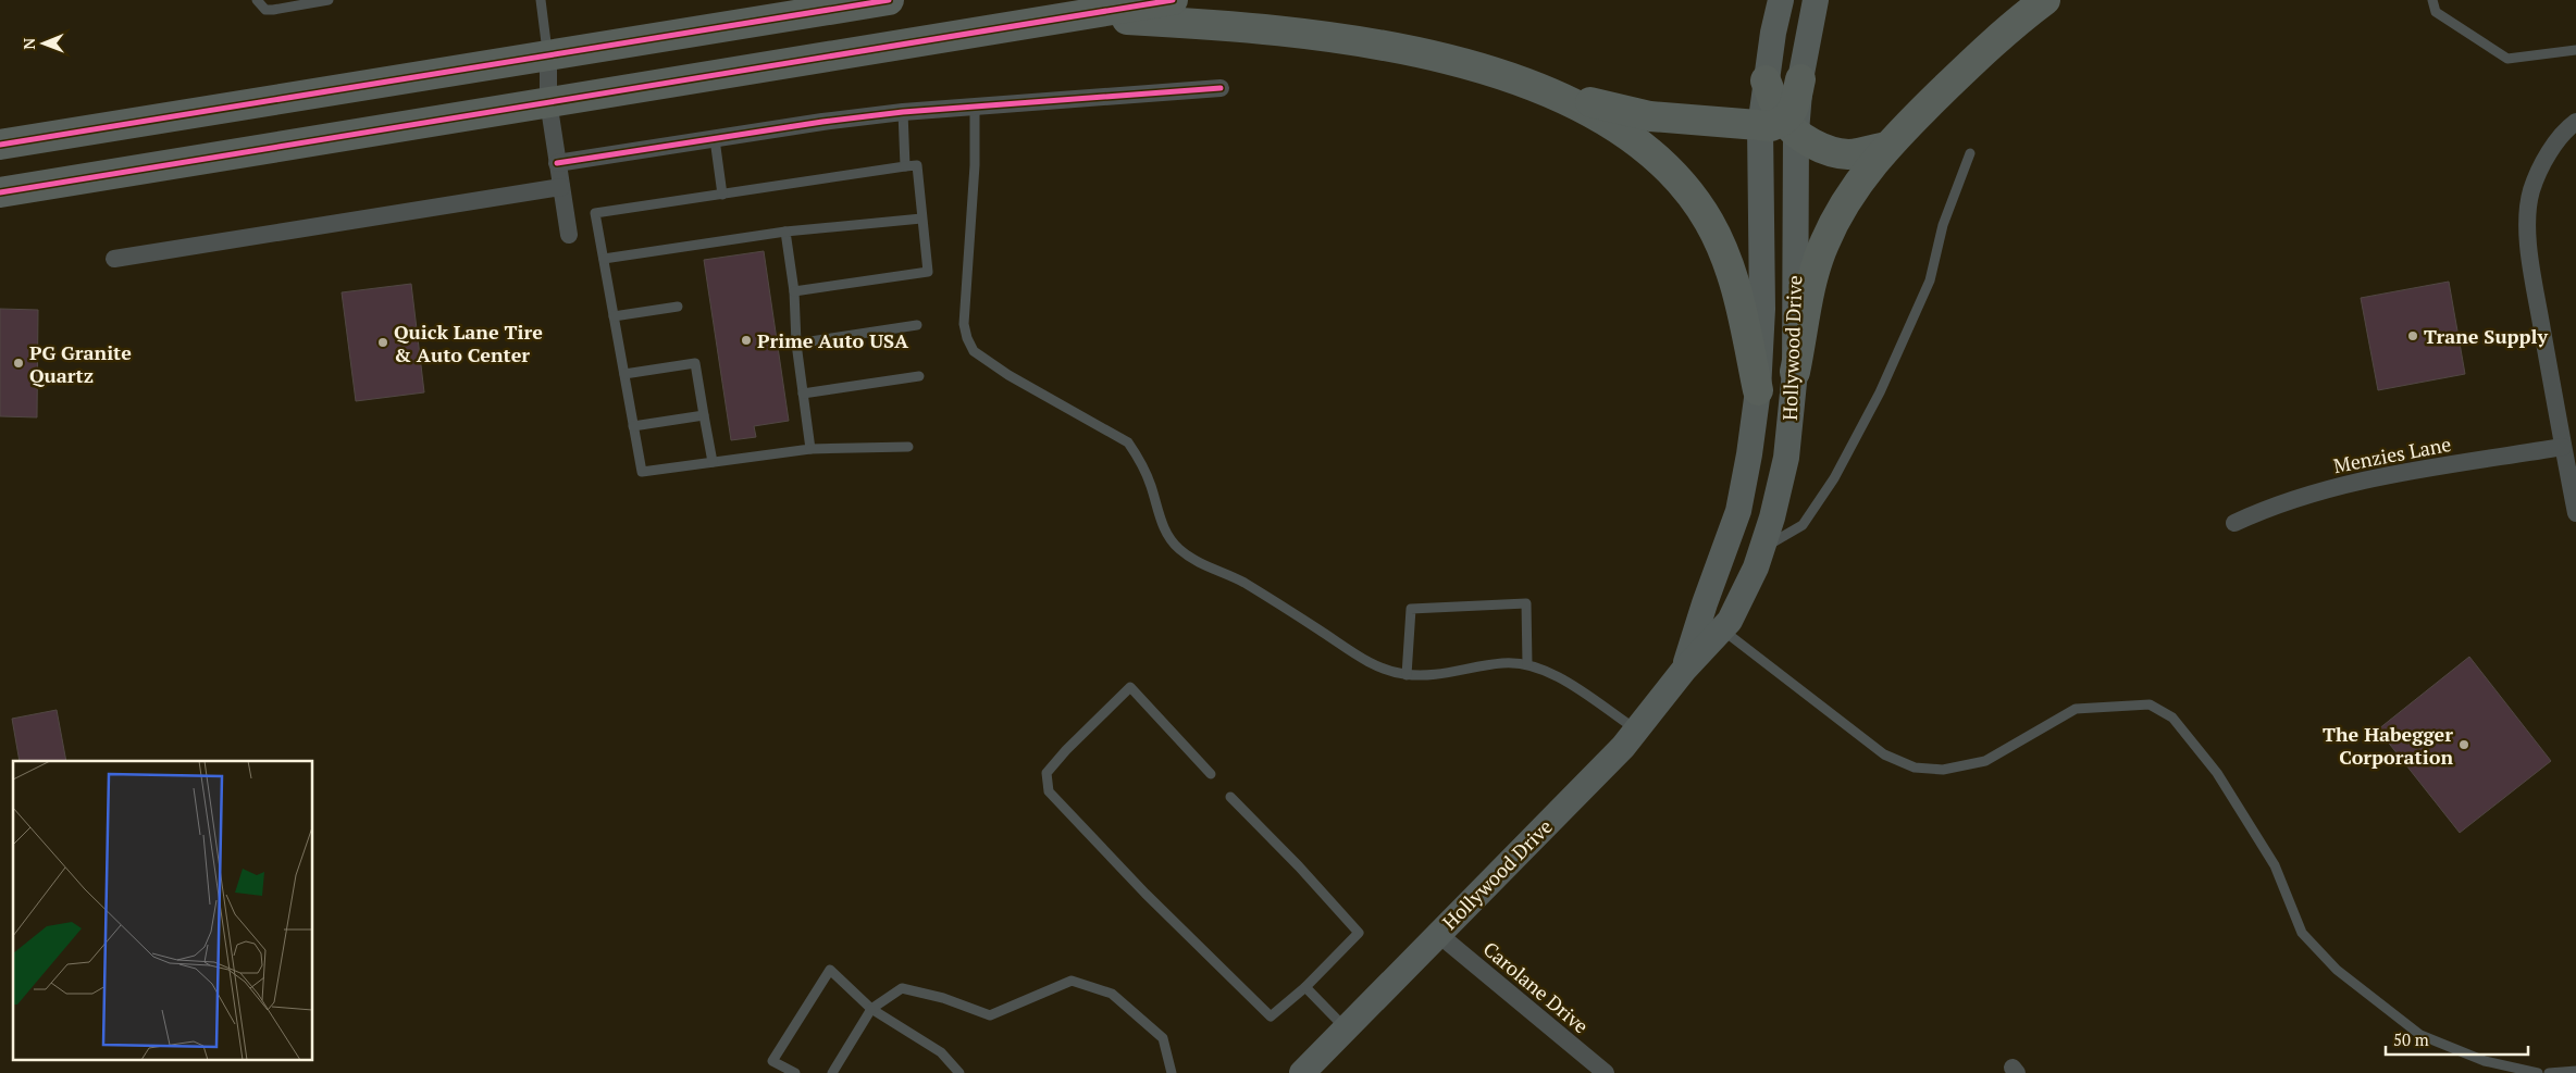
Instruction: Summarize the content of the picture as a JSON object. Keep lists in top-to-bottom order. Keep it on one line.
{"streets":{"main road":["Hollywood Drive"],"street":["Menzies Lane","Carolane Drive"]},"crossings":[["Hollywood Drive","Carolane Drive"]],"places":["Trane Supply","Prime Auto USA","Quick Lane Tire & Auto Center","PG Granite Quartz","The Habegger Corporation"],"scale_bar":"50 m","north":"left"}
